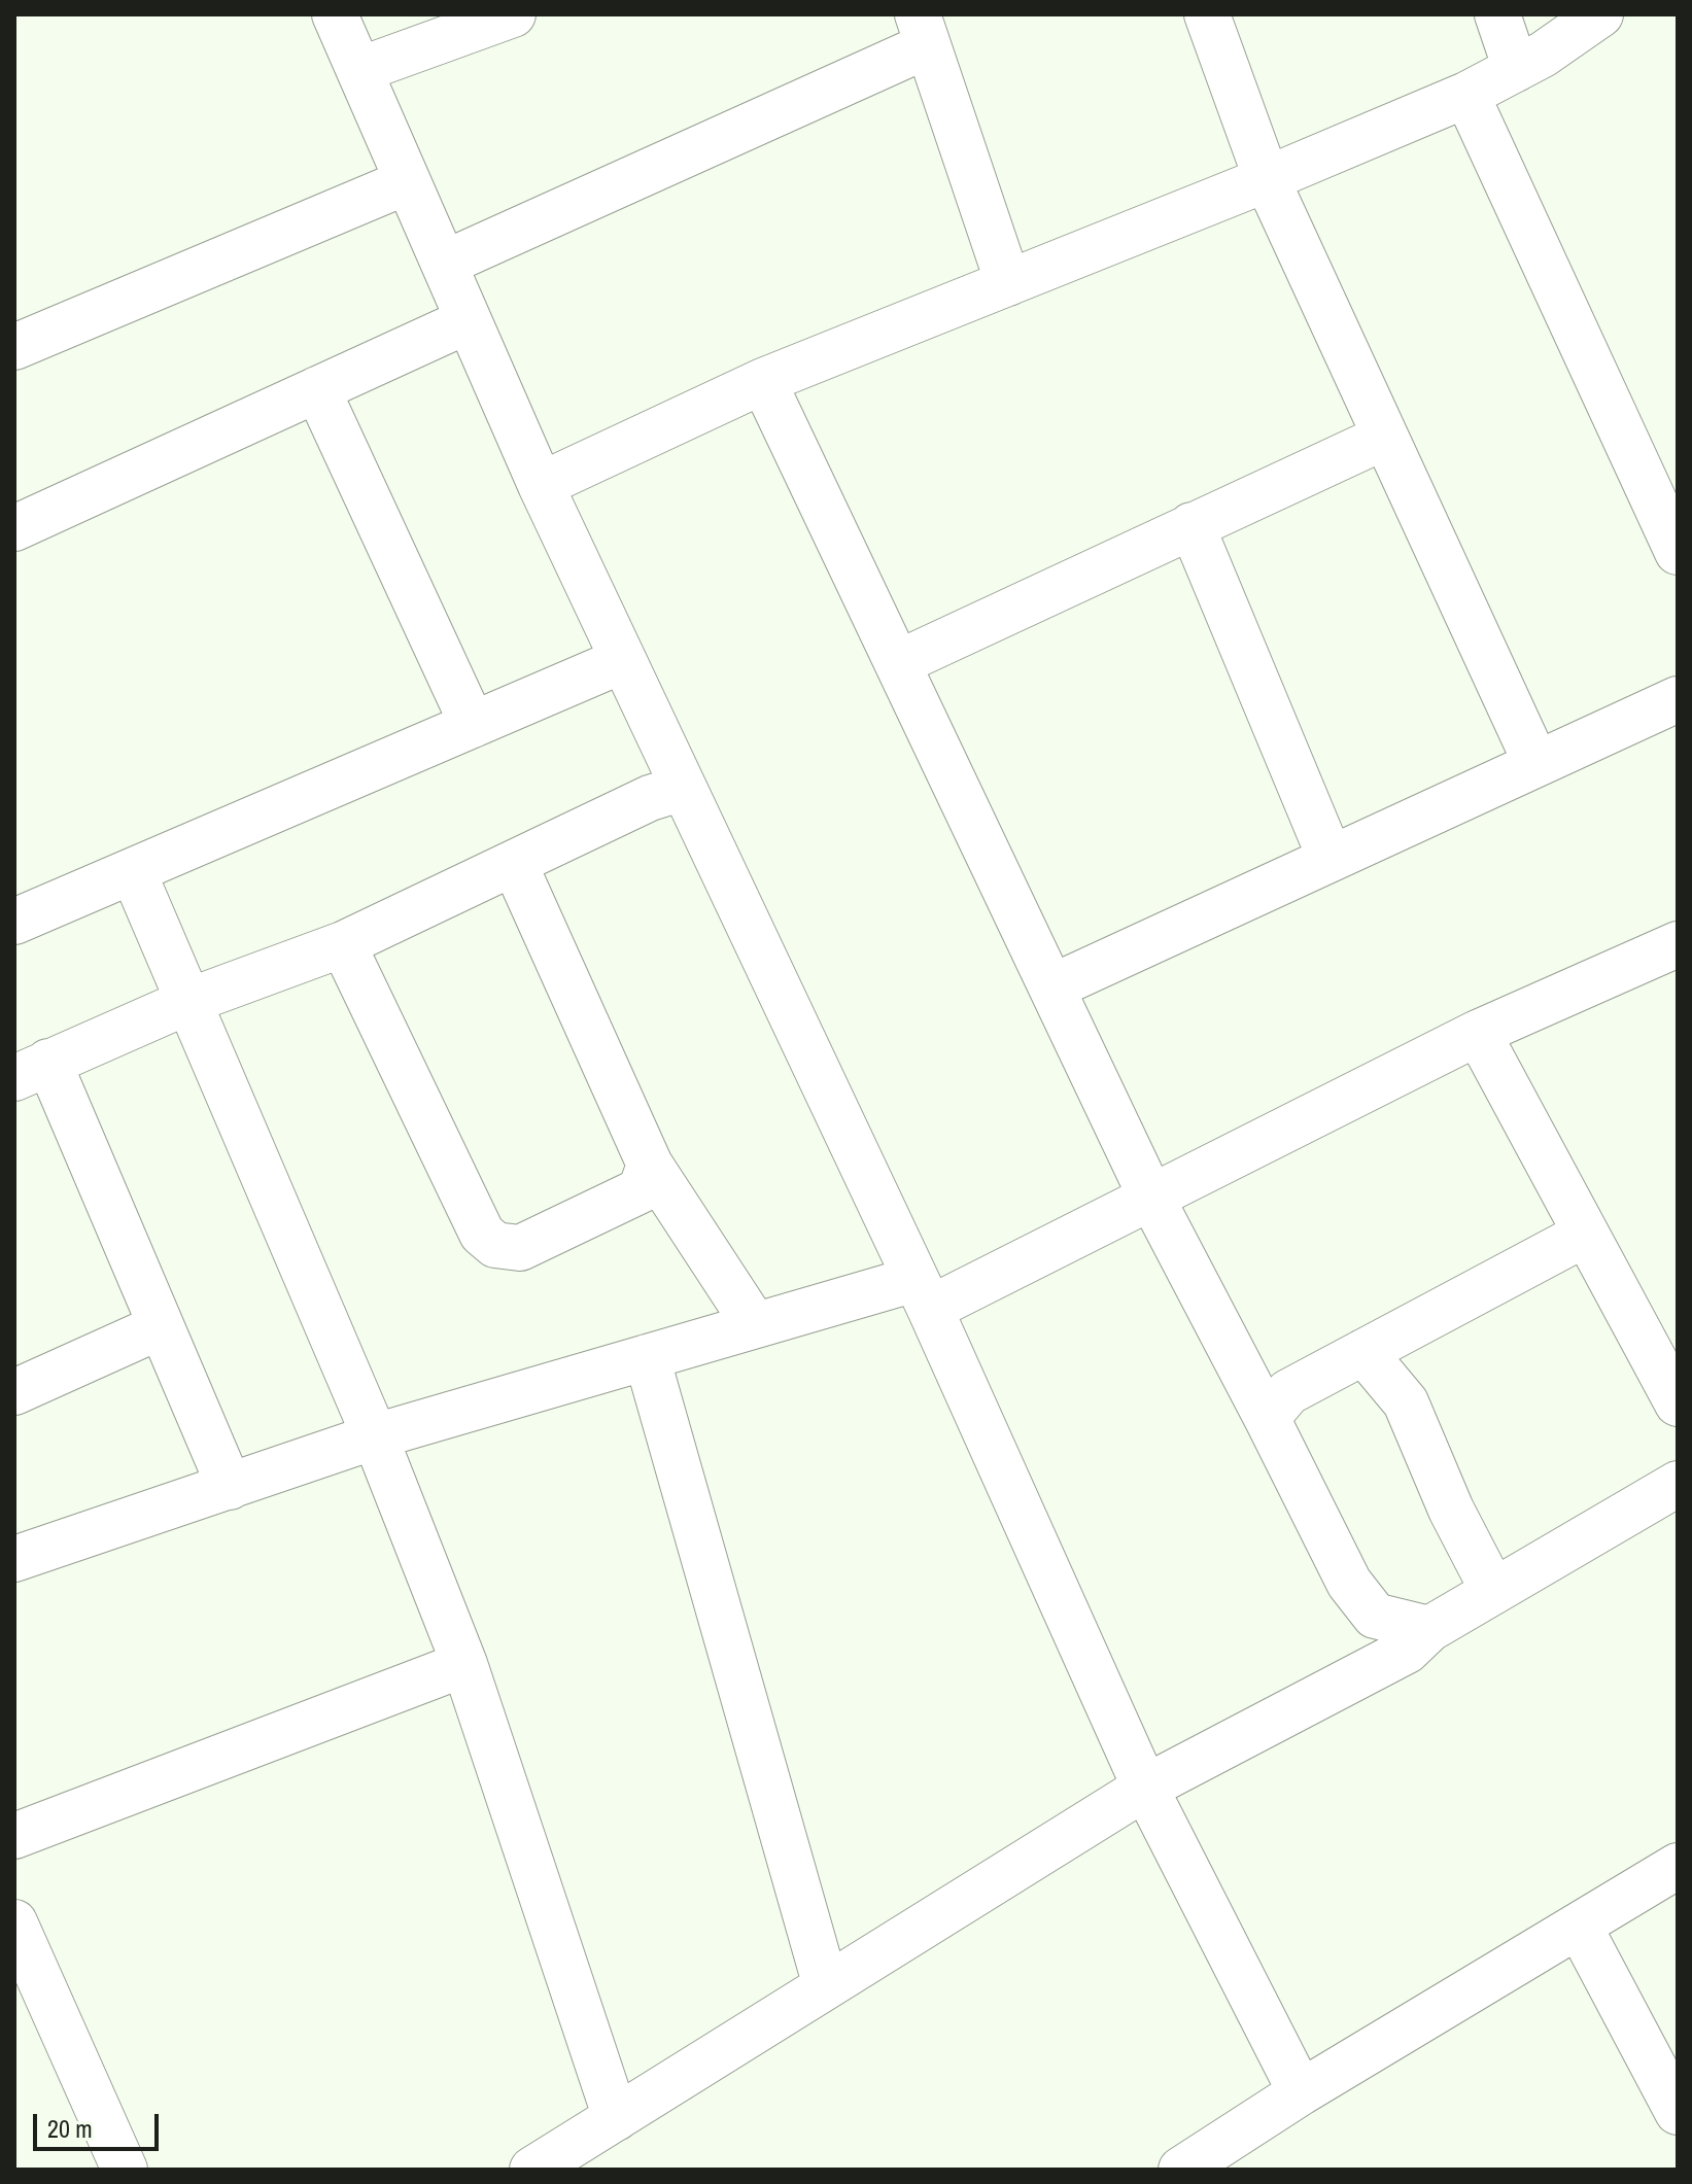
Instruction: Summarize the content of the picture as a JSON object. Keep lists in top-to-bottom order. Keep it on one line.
{"scale_bar":"20 m"}
